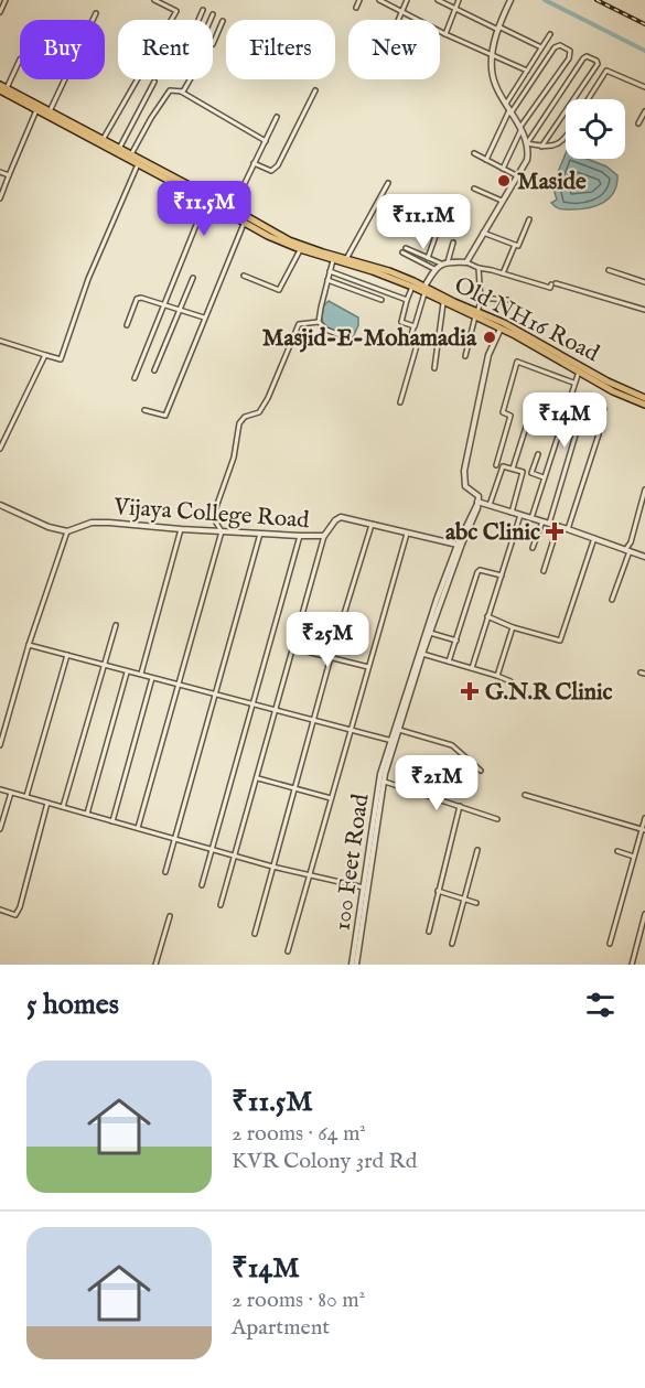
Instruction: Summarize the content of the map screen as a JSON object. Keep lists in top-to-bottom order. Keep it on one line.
{"streets":{"main road":["Old NH16 Road"],"street":["Vijaya College Road","100 Feet Road"]},"crossings":[["Vijaya College Road","100 Feet Road"]],"places":{"other":["Maside","Masjid-E-Mohamadia"],"health":["abc Clinic","G.N.R Clinic"]},"page":{"chip":["Buy","Rent","Filters","New"],"price":["₹11.5M","₹11.1M","₹14M","₹25M","₹21M"],"heading":"5 homes","list":[{"name":"₹11.5M","note":"2 rooms · 64 m² · KVR Colony 3rd Rd"},{"name":"₹14M","note":"2 rooms · 80 m² · Apartment"}]}}
